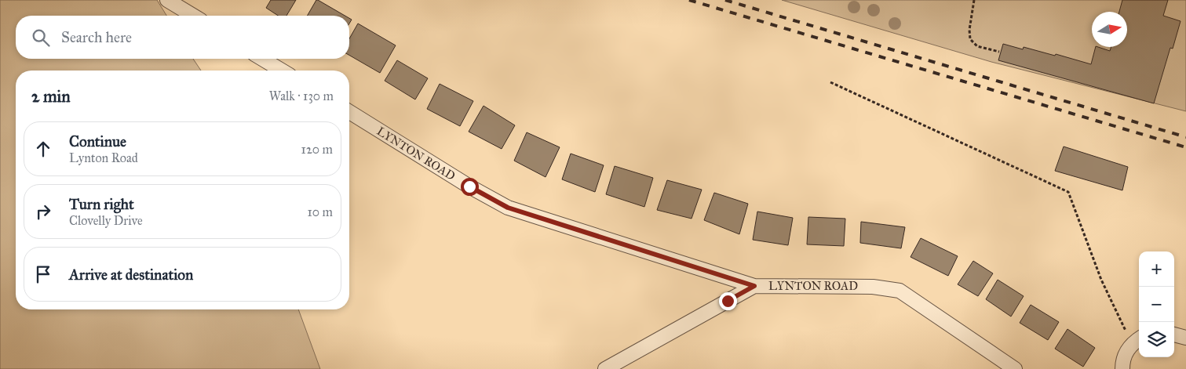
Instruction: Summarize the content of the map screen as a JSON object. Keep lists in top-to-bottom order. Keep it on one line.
{"streets":{"street":["LYNTON ROAD"]},"north":"right","page":{"search":"Search here","heading":["2 min","Walk · 130 m"],"list":[["Continue","Lynton Road","120 m"],["Turn right","Clovelly Drive","10 m"],"Arrive at destination"],"map_buttons":["+","−"]}}
